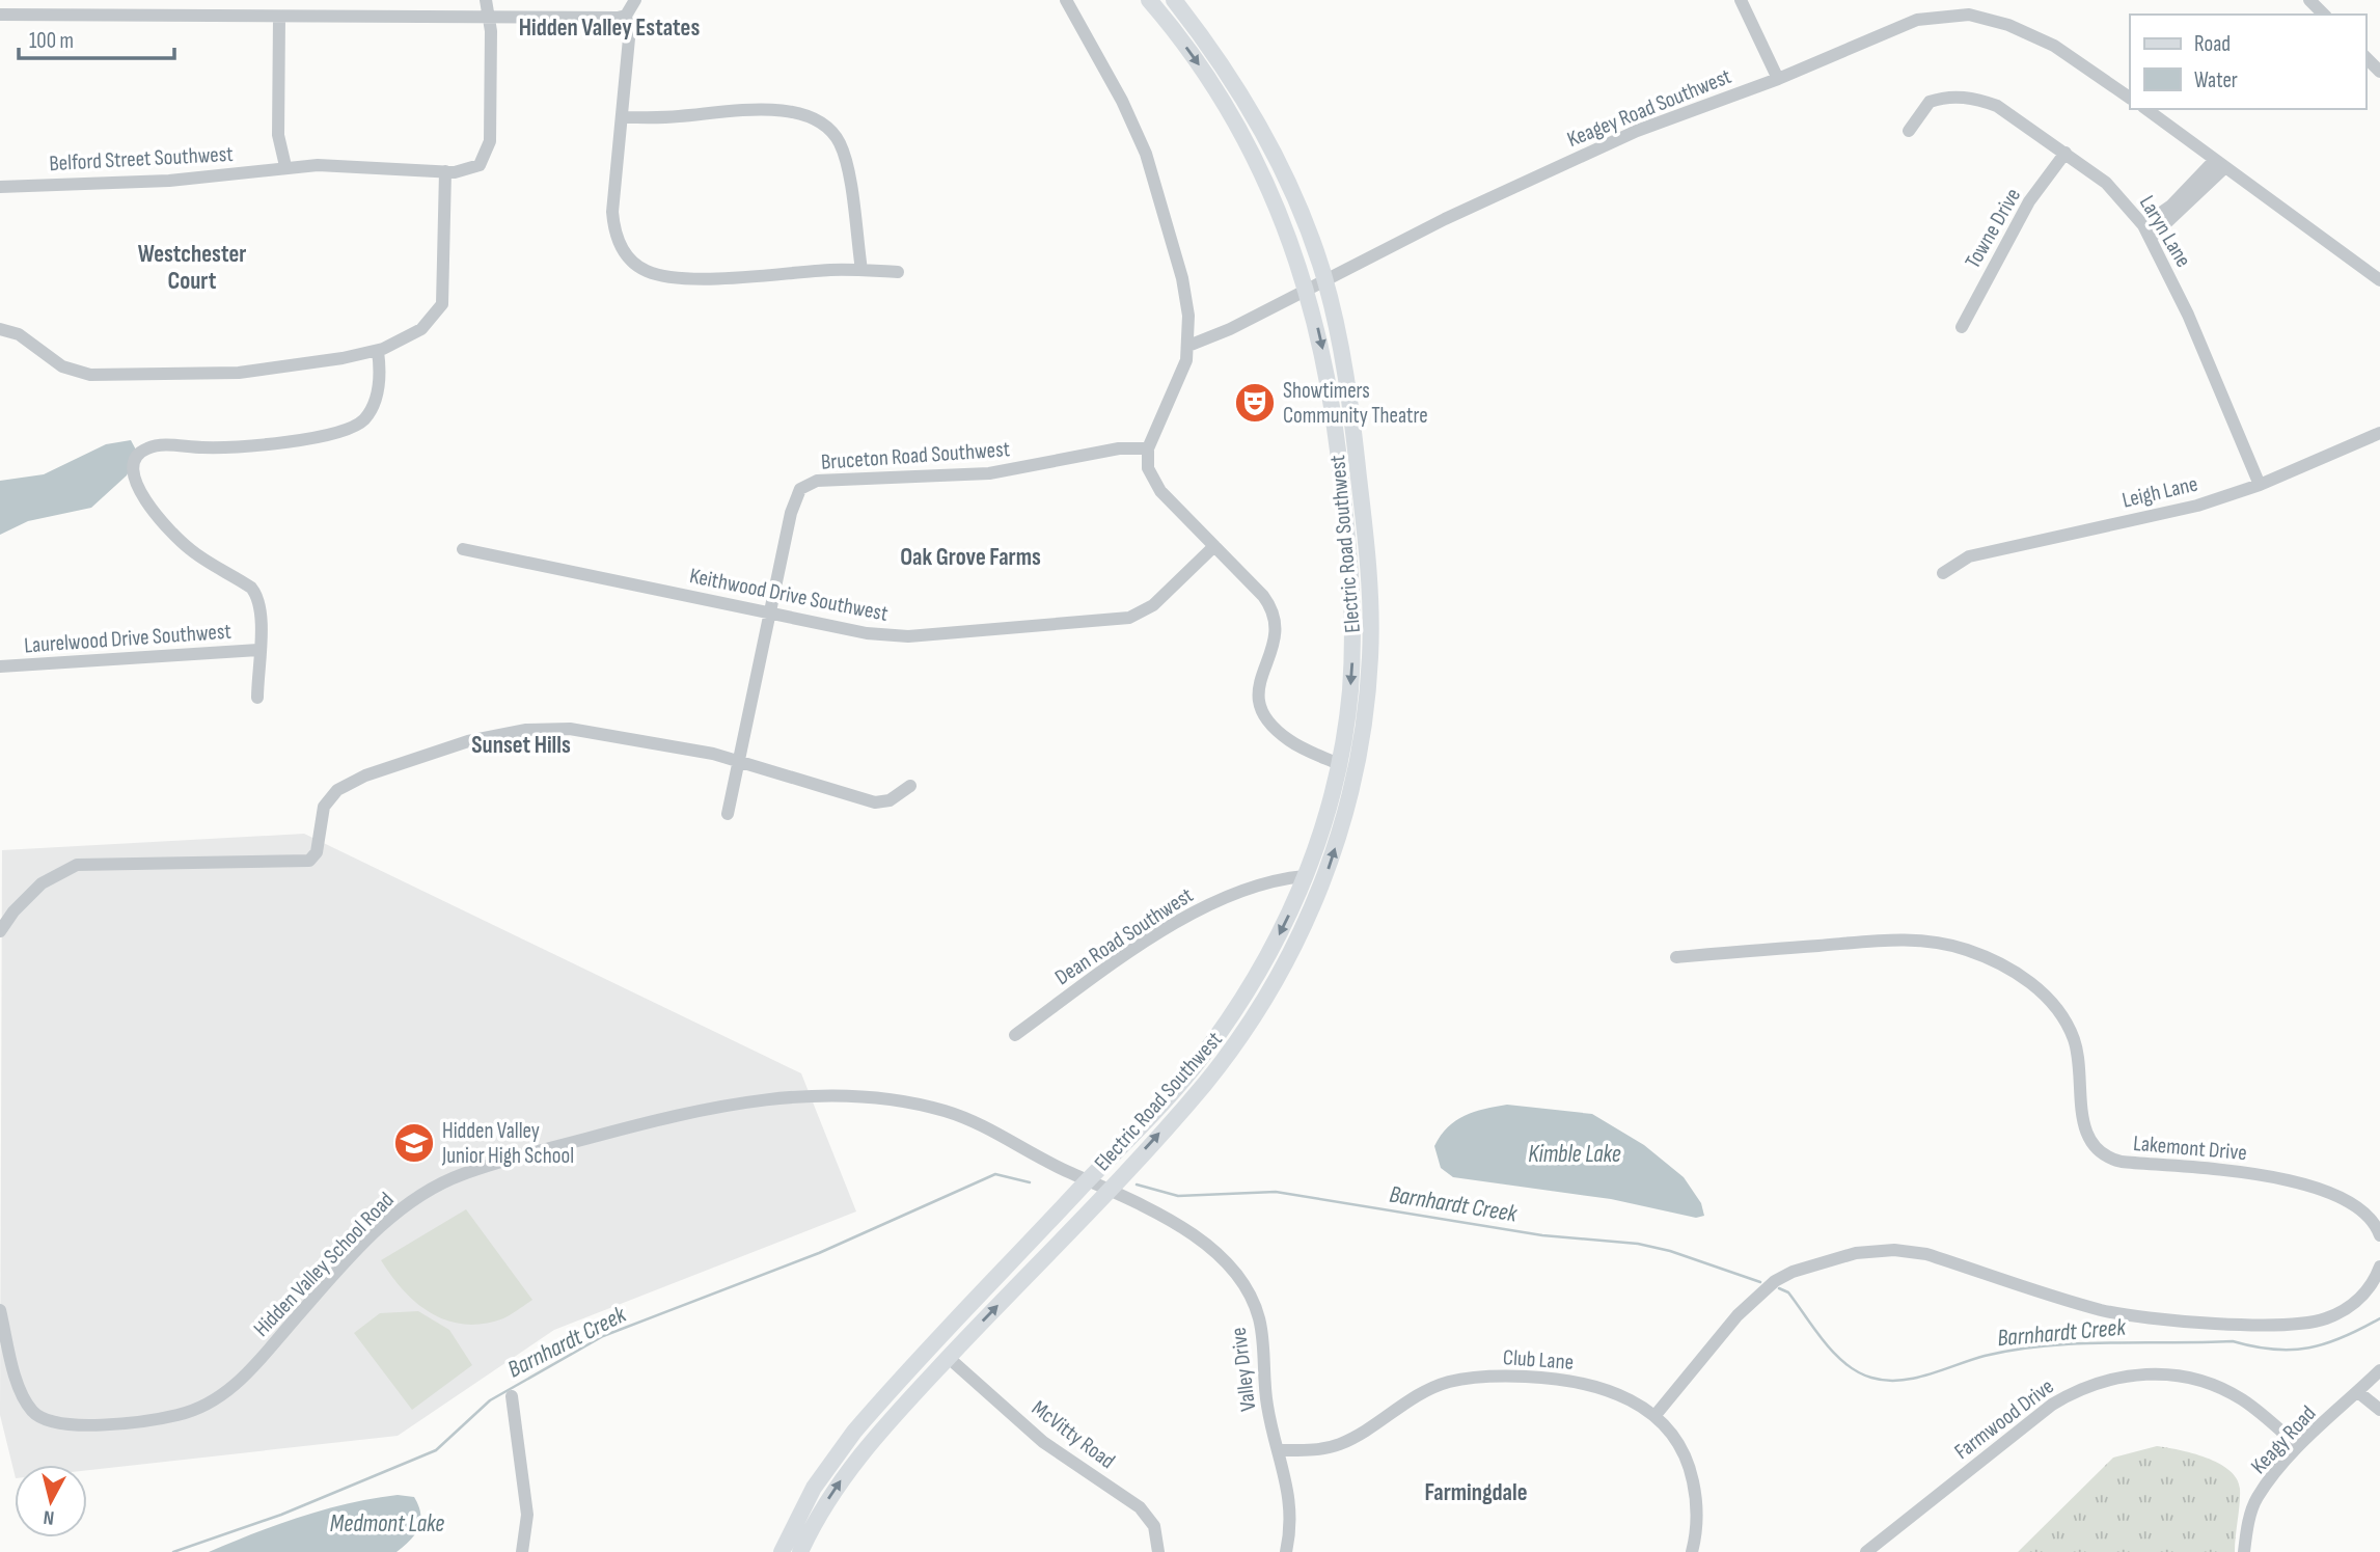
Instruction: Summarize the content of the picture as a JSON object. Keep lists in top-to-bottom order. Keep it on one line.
{"streets":{"main road":["Electric Road Southwest"],"street":["Keagey Road Southwest","Belford Street Southwest","Towne Drive","Laryn Lane","Bruceton Road Southwest","Leigh Lane","Keithwood Drive Southwest","Laurelwood Drive Southwest","Dean Road Southwest","Lakemont Drive","Hidden Valley School Road","Club Lane","Valley Drive","Farmwood Drive","McVitty Road","Keagy Road"]},"crossings":[["Keagey Road Southwest","Electric Road Southwest"],["Towne Drive","Laryn Lane"],["Laryn Lane","Leigh Lane"],["Bruceton Road Southwest","Keithwood Drive Southwest"],["Electric Road Southwest","Dean Road Southwest"],["Electric Road Southwest","Hidden Valley School Road"],["Electric Road Southwest","Valley Drive"],["Electric Road Southwest","McVitty Road"],["Hidden Valley School Road","Valley Drive"],["Club Lane","Valley Drive"],["Farmwood Drive","Keagy Road"]],"districts":["Hidden Valley Estates","Westchester Court","Oak Grove Farms","Sunset Hills","Farmingdale"],"water":["Kimble Lake","Barnhardt Creek","Medmont Lake"],"places":{"theatre":["Showtimers Community Theatre"],"school or university":["Hidden Valley Junior High School"]},"legend":["Road","Water"],"scale_bar":"100 m","north":"bottom"}
